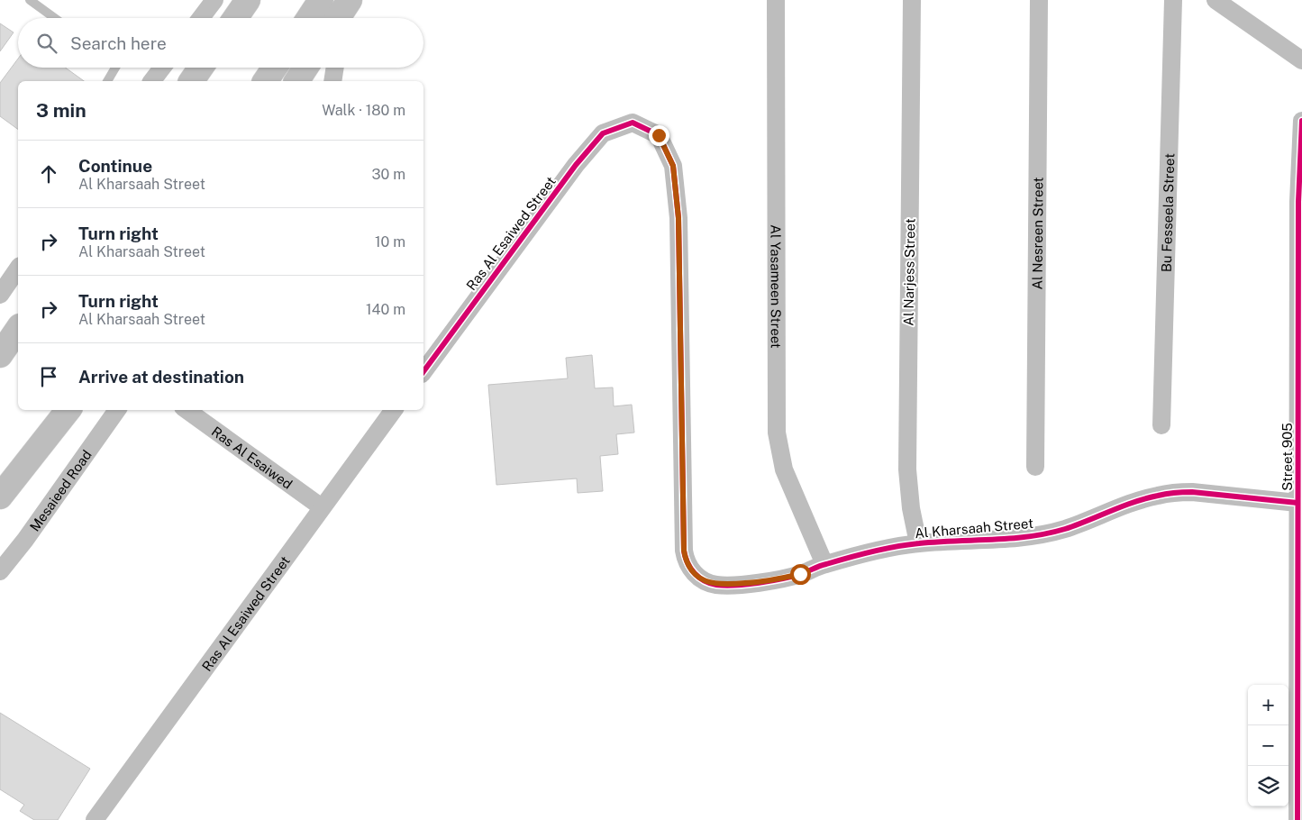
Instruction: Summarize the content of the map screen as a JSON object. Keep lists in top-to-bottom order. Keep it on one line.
{"streets":{"street":["Bu Fesseela Street","Ras Al Esaiwed Street","Al Nesreen Street","Al Narjess Street","Al Yasameen Street","Street 905","Ras Al Esaiwed","Mesaieed Road","Al Kharsaah Street"]},"crossings":[["Ras Al Esaiwed Street","Ras Al Esaiwed"],["Ras Al Esaiwed Street","Al Kharsaah Street"],["Al Narjess Street","Al Kharsaah Street"],["Al Yasameen Street","Al Kharsaah Street"],["Street 905","Al Kharsaah Street"]],"page":{"search":"Search here","heading":["3 min","Walk · 180 m"],"list":[["Continue","Al Kharsaah Street","30 m"],["Turn right","Al Kharsaah Street","10 m"],["Turn right","Al Kharsaah Street","140 m"],"Arrive at destination"],"map_buttons":["+","−"]}}
